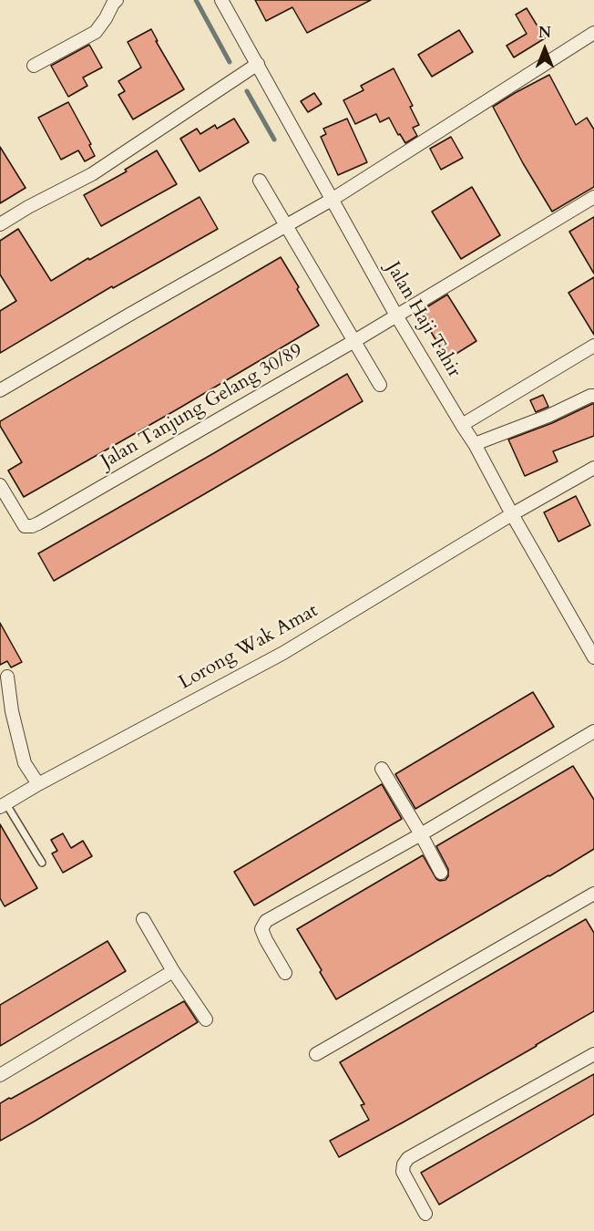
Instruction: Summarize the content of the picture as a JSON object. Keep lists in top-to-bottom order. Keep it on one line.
{"streets":{"street":["Jalan Haji Tahir","Jalan Tanjung Gelang 30/89","Lorong Wak Amat"]},"crossings":[["Jalan Haji Tahir","Jalan Tanjung Gelang 30/89"],["Jalan Haji Tahir","Lorong Wak Amat"]],"north":"top"}
